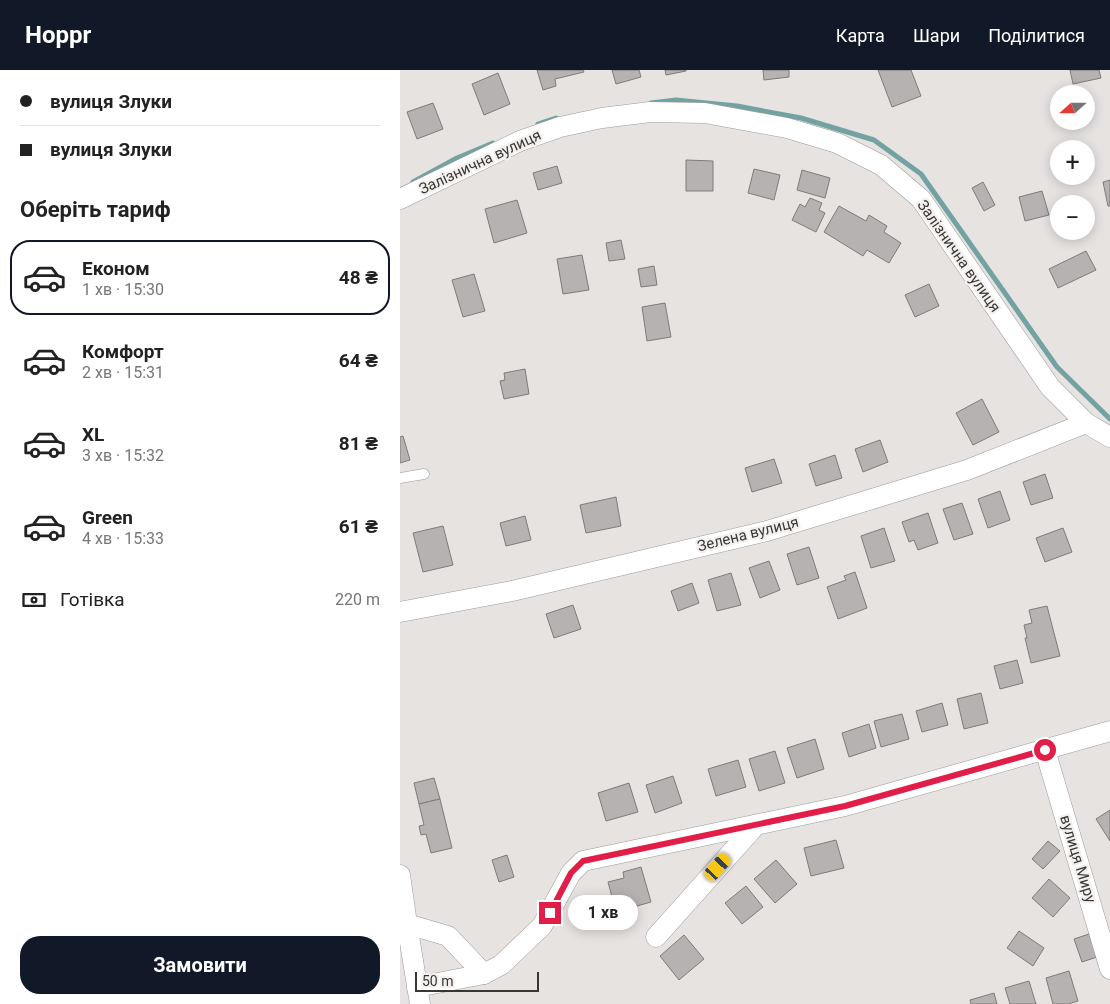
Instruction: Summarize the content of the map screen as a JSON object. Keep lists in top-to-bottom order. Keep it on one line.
{"streets":{"street":["Залізнична вулиця","Зелена вулиця","вулиця Миру"]},"crossings":[["Залізнична вулиця","Зелена вулиця"]],"scale_bar":"50 m","north":"left","page":{"header":"Hoppr","nav":["Карта","Шари","Поділитися"],"banner":["вулиця Злуки","вулиця Злуки"],"map_buttons":["+","−"],"heading":"Оберіть тариф","list":[{"name":"Економ","note":"1 хв · 15:30","value":"48 ₴"},{"name":"Комфорт","note":"2 хв · 15:31","value":"64 ₴"},{"name":"XL","note":"3 хв · 15:32","value":"81 ₴"},{"name":"Green","note":"4 хв · 15:33","value":"61 ₴"}],"pay":["Готівка","220 m"],"bubble":"1 хв","buttons":"Замовити","scale":"50 m"}}
